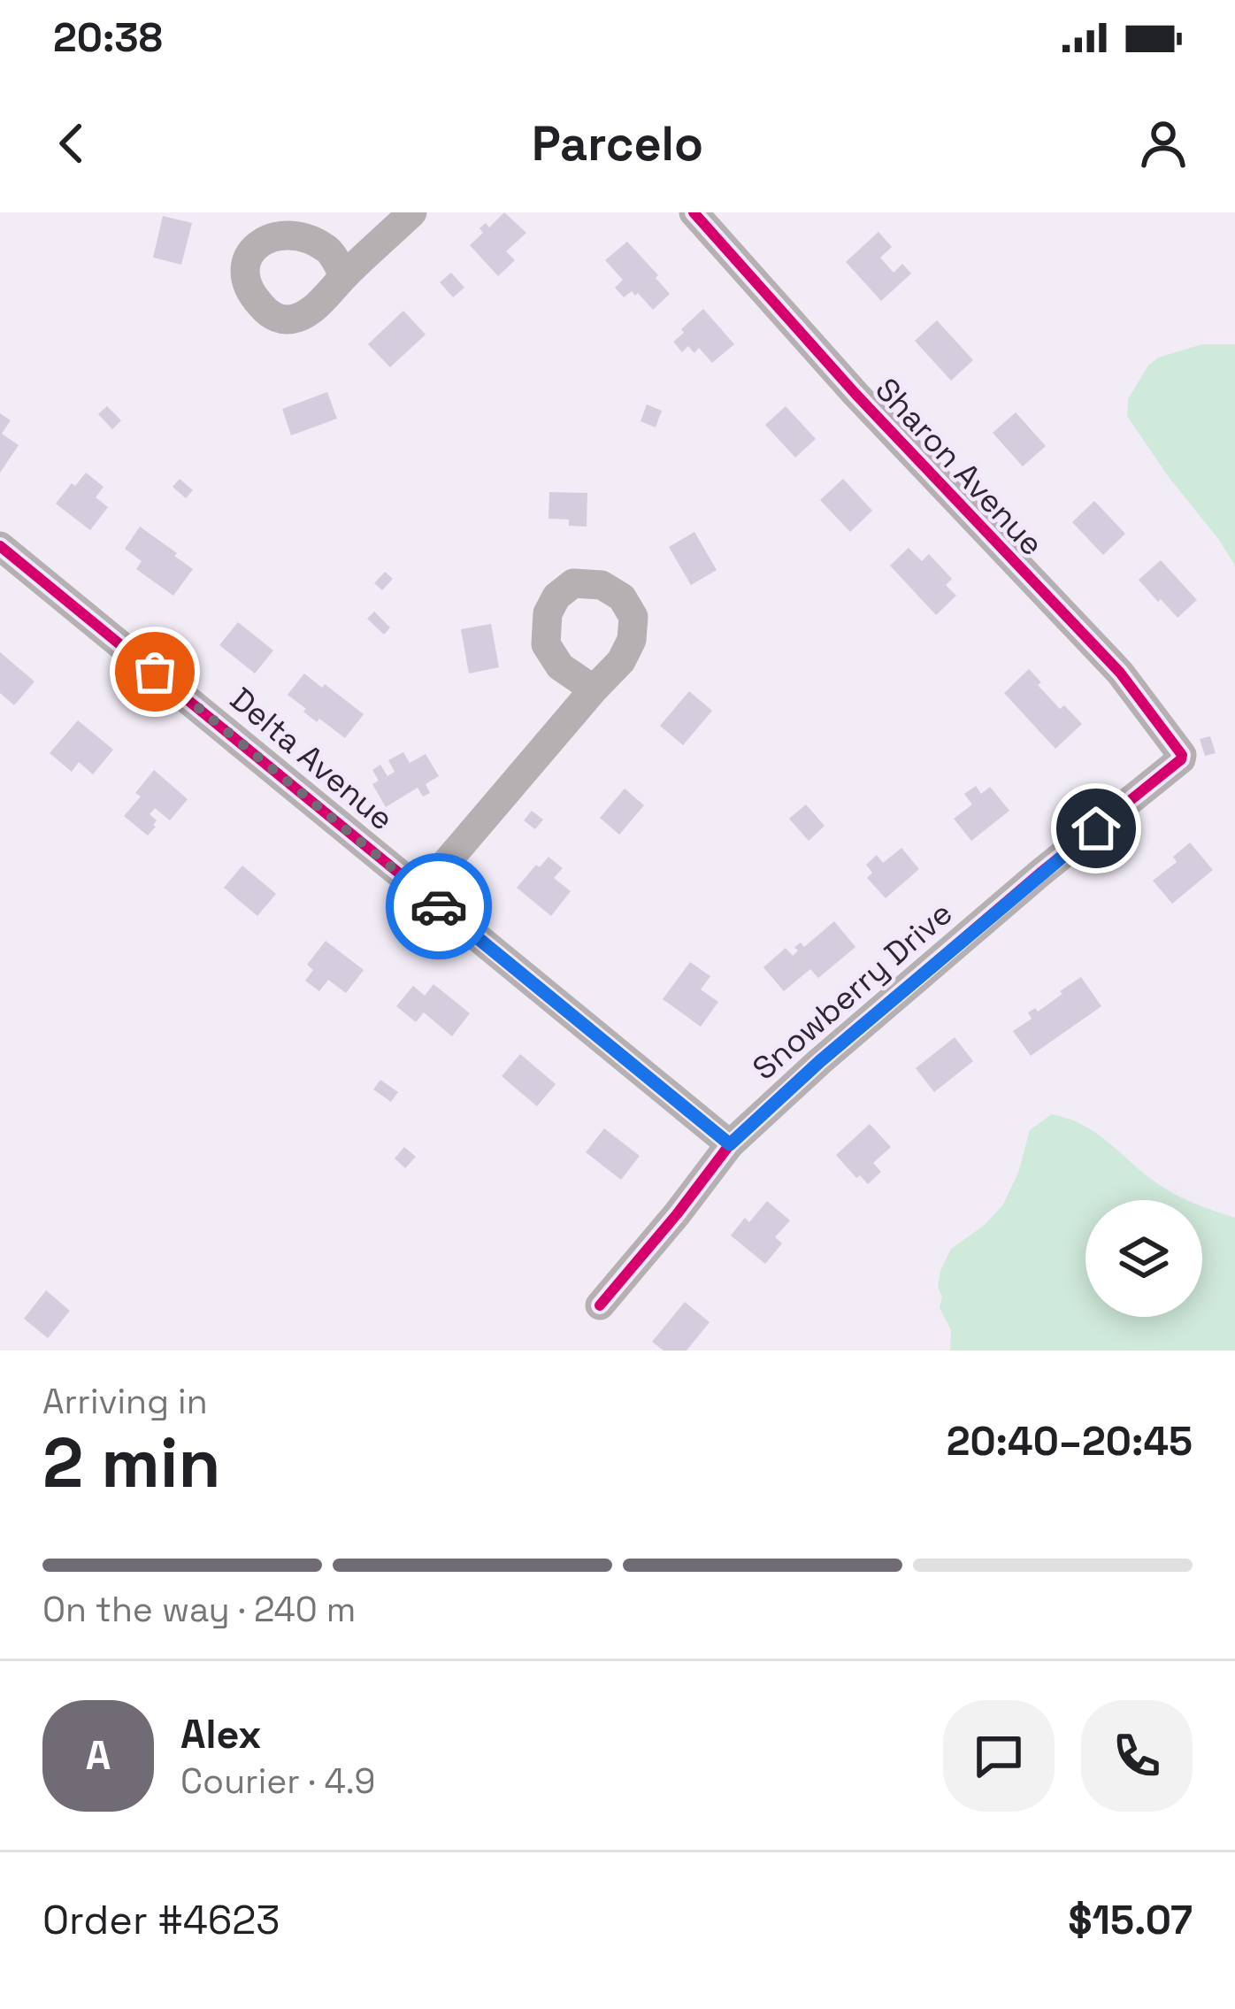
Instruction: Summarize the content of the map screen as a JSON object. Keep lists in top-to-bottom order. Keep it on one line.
{"streets":{"street":["Sharon Avenue","Delta Avenue","Snowberry Drive"]},"crossings":[["Sharon Avenue","Snowberry Drive"],["Delta Avenue","Snowberry Drive"]],"page":{"status":"20:38","header":"Parcelo","heading":["2 min","Arriving in","20:40–20:45"],"panel":["Alex","Courier · 4.9","Order #4623","$15.07"],"bar":"On the way · 240 m","round":"A"}}
